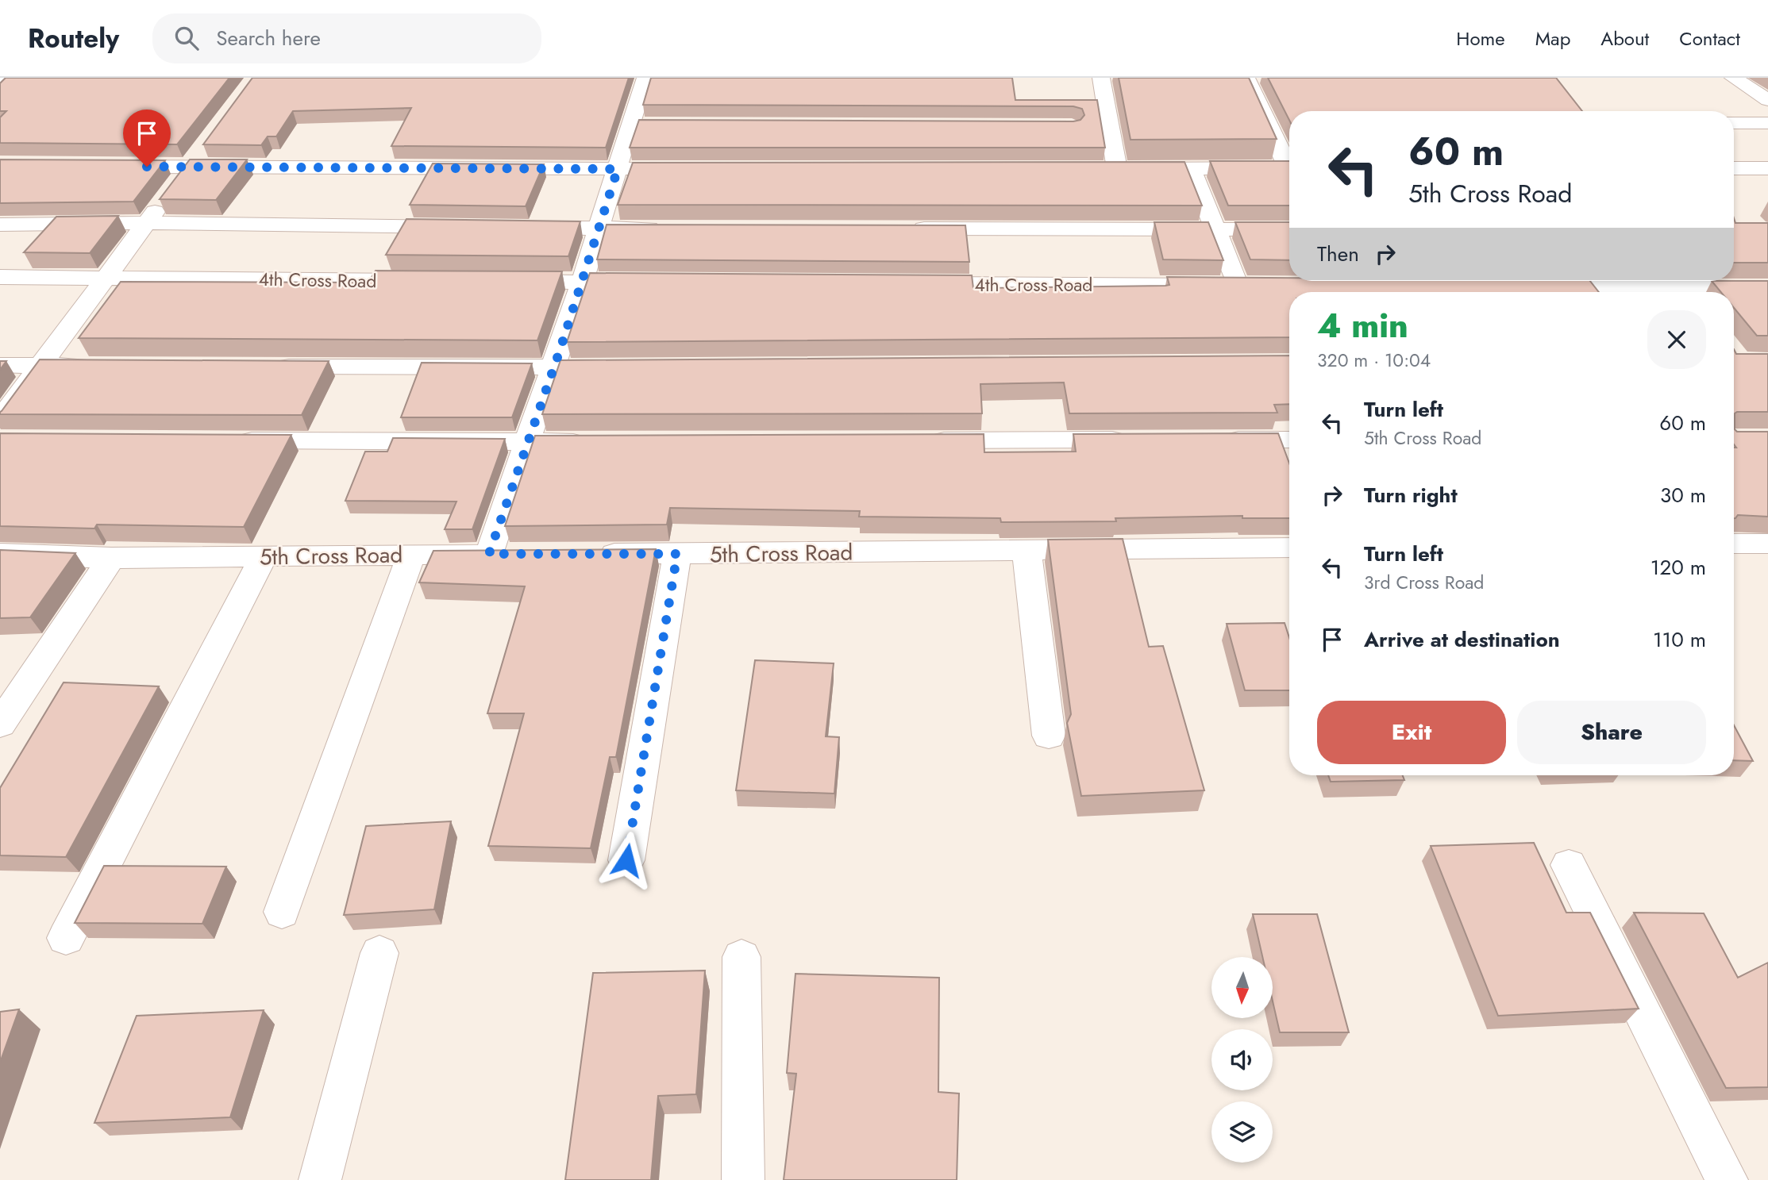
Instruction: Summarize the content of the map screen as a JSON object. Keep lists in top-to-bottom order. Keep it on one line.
{"streets":{"street":["4th Cross Road","5th Cross Road"]},"north":"bottom","page":{"header":"Routely","search":"Search here","nav":["Home","Map","About","Contact"],"turn":["60 m","5th Cross Road"],"then":"Then","heading":["4 min","320 m · 10:04"],"list":[{"name":"Turn left","note":"5th Cross Road","value":"60 m"},{"name":"Turn right","value":"30 m"},{"name":"Turn left","note":"3rd Cross Road","value":"120 m"},{"name":"Arrive at destination","value":"110 m"}],"buttons":["Exit","Share"]}}
